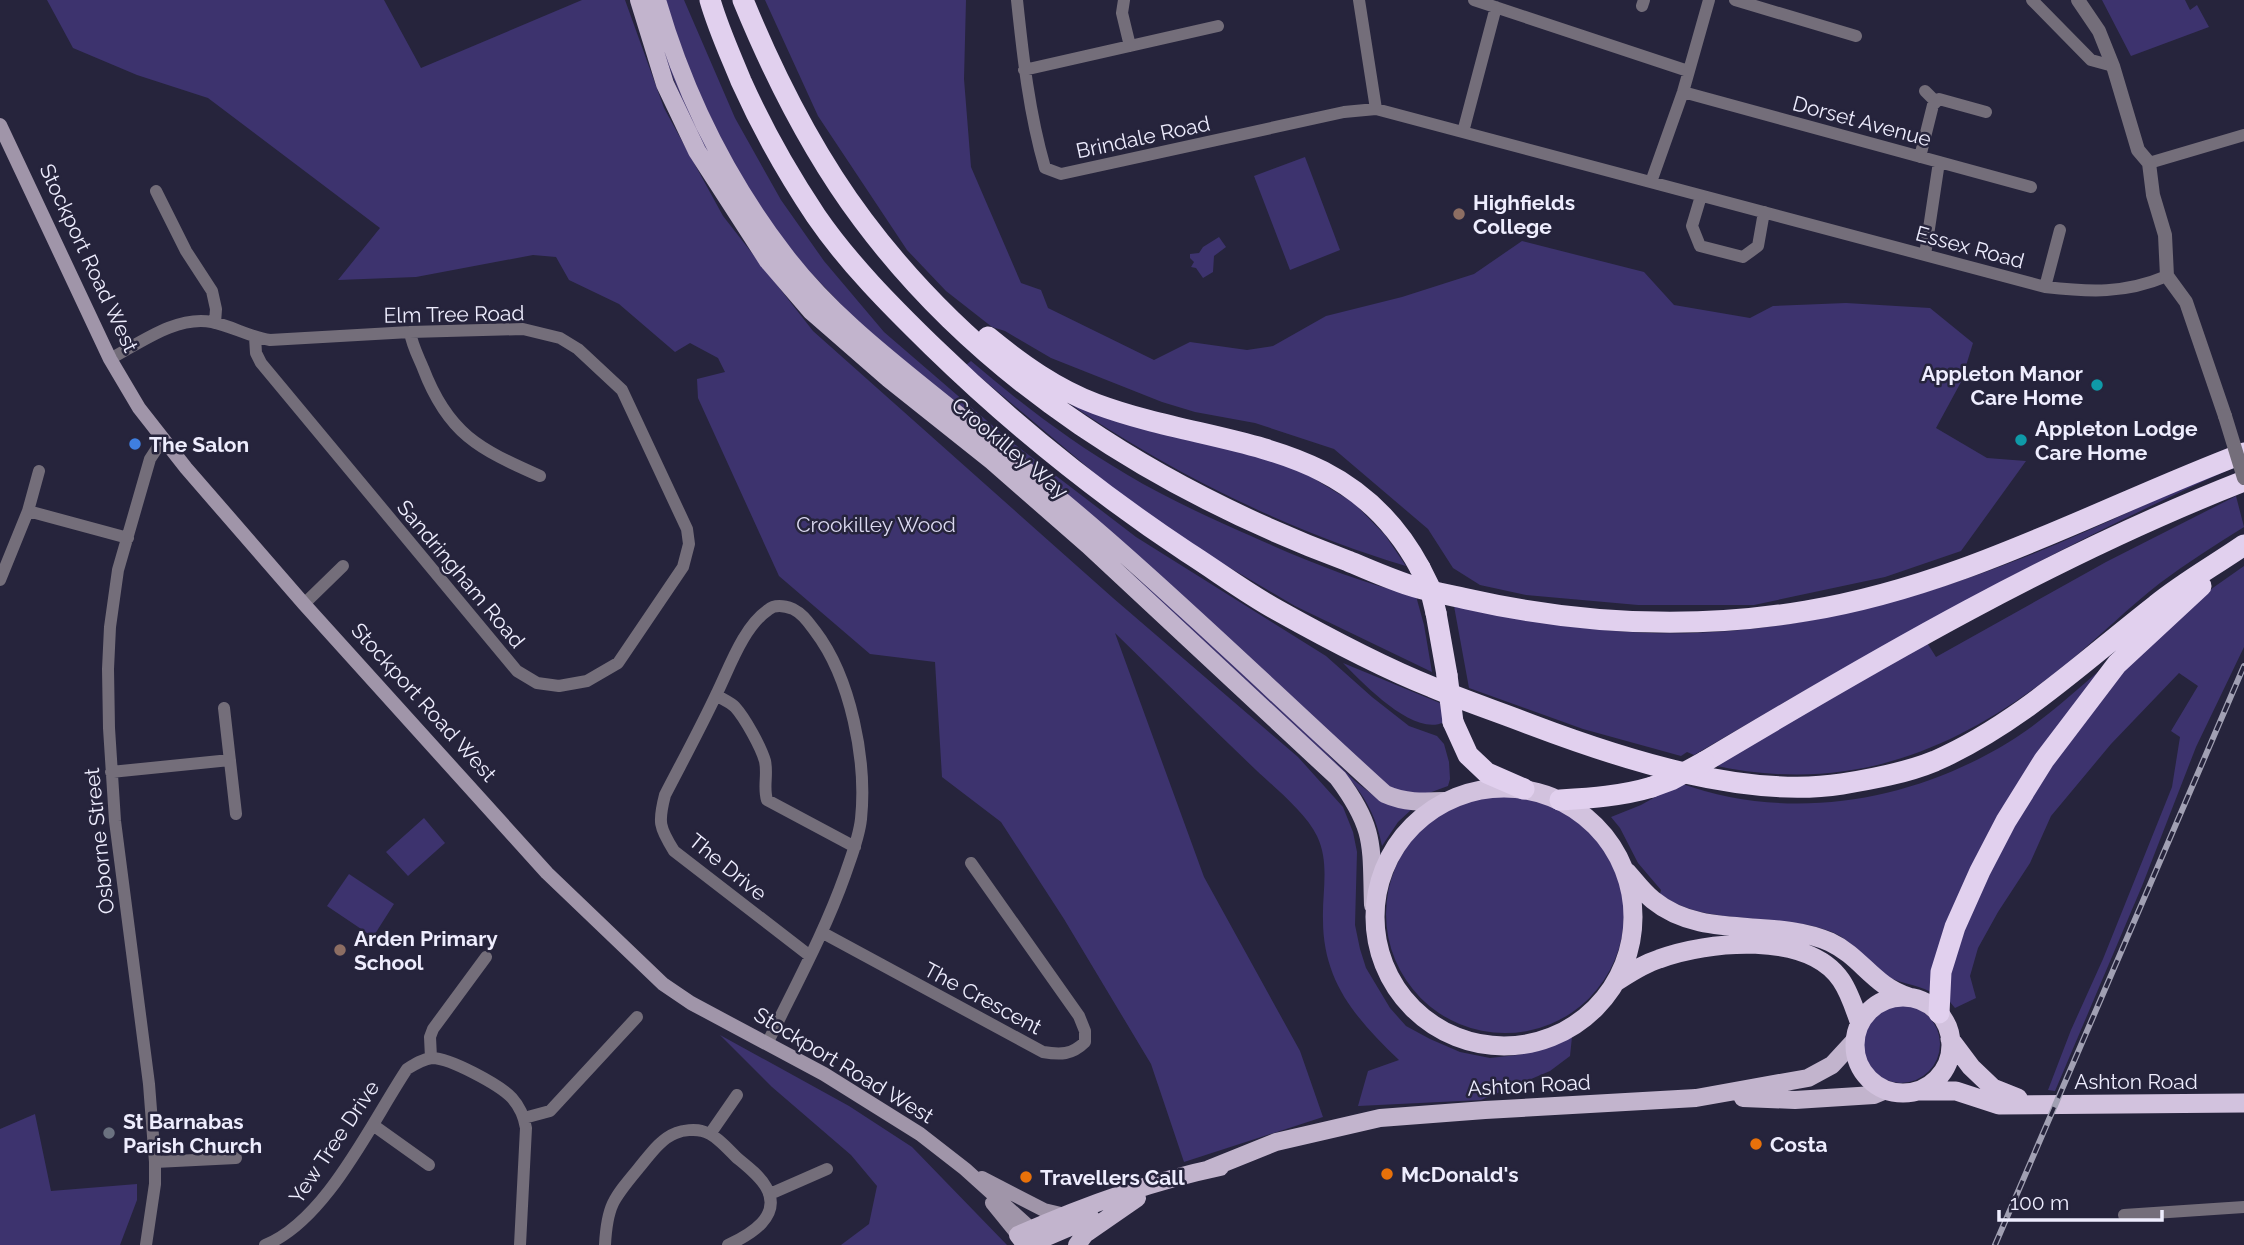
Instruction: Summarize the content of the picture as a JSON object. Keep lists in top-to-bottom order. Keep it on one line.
{"streets":{"highway":["Ashton Road"],"main road":["Stockport Road West","Crookilley Way"],"street":["Dorset Avenue","Brindale Road","Essex Road","Elm Tree Road","Sandringham Road","Osborne Street","The Drive","The Crescent","Yew Tree Drive"]},"crossings":[["Brindale Road","Essex Road"],["Stockport Road West","Elm Tree Road"],["Stockport Road West","Osborne Street"],["Stockport Road West","Ashton Road"],["Elm Tree Road","Sandringham Road"]],"parks":["Crookilley Wood"],"places":["Highfields College","Appleton Manor Care Home","Appleton Lodge Care Home","The Salon","Arden Primary School","St Barnabas Parish Church","Costa","McDonald's","Travellers Call"],"scale_bar":"100 m"}
